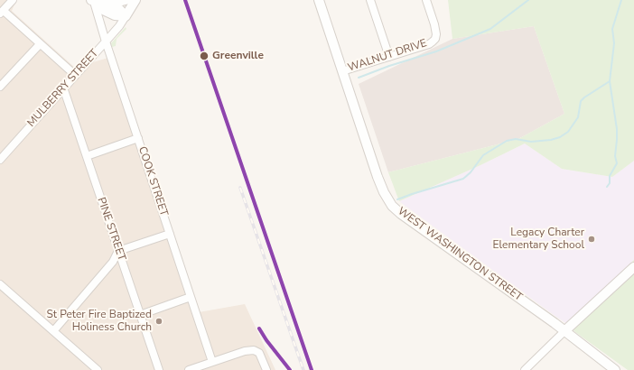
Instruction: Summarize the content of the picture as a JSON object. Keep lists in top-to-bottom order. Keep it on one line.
{"streets":{"street":["WALNUT DRIVE","MULBERRY STREET","COOK STREET","PINE STREET","WEST WASHINGTON STREET"]},"crossings":[["WALNUT DRIVE","WEST WASHINGTON STREET"],["MULBERRY STREET","COOK STREET"],["MULBERRY STREET","PINE STREET"]],"places":["Greenville","Legacy Charter Elementary School","St Peter Fire Baptized Holiness Church"]}
